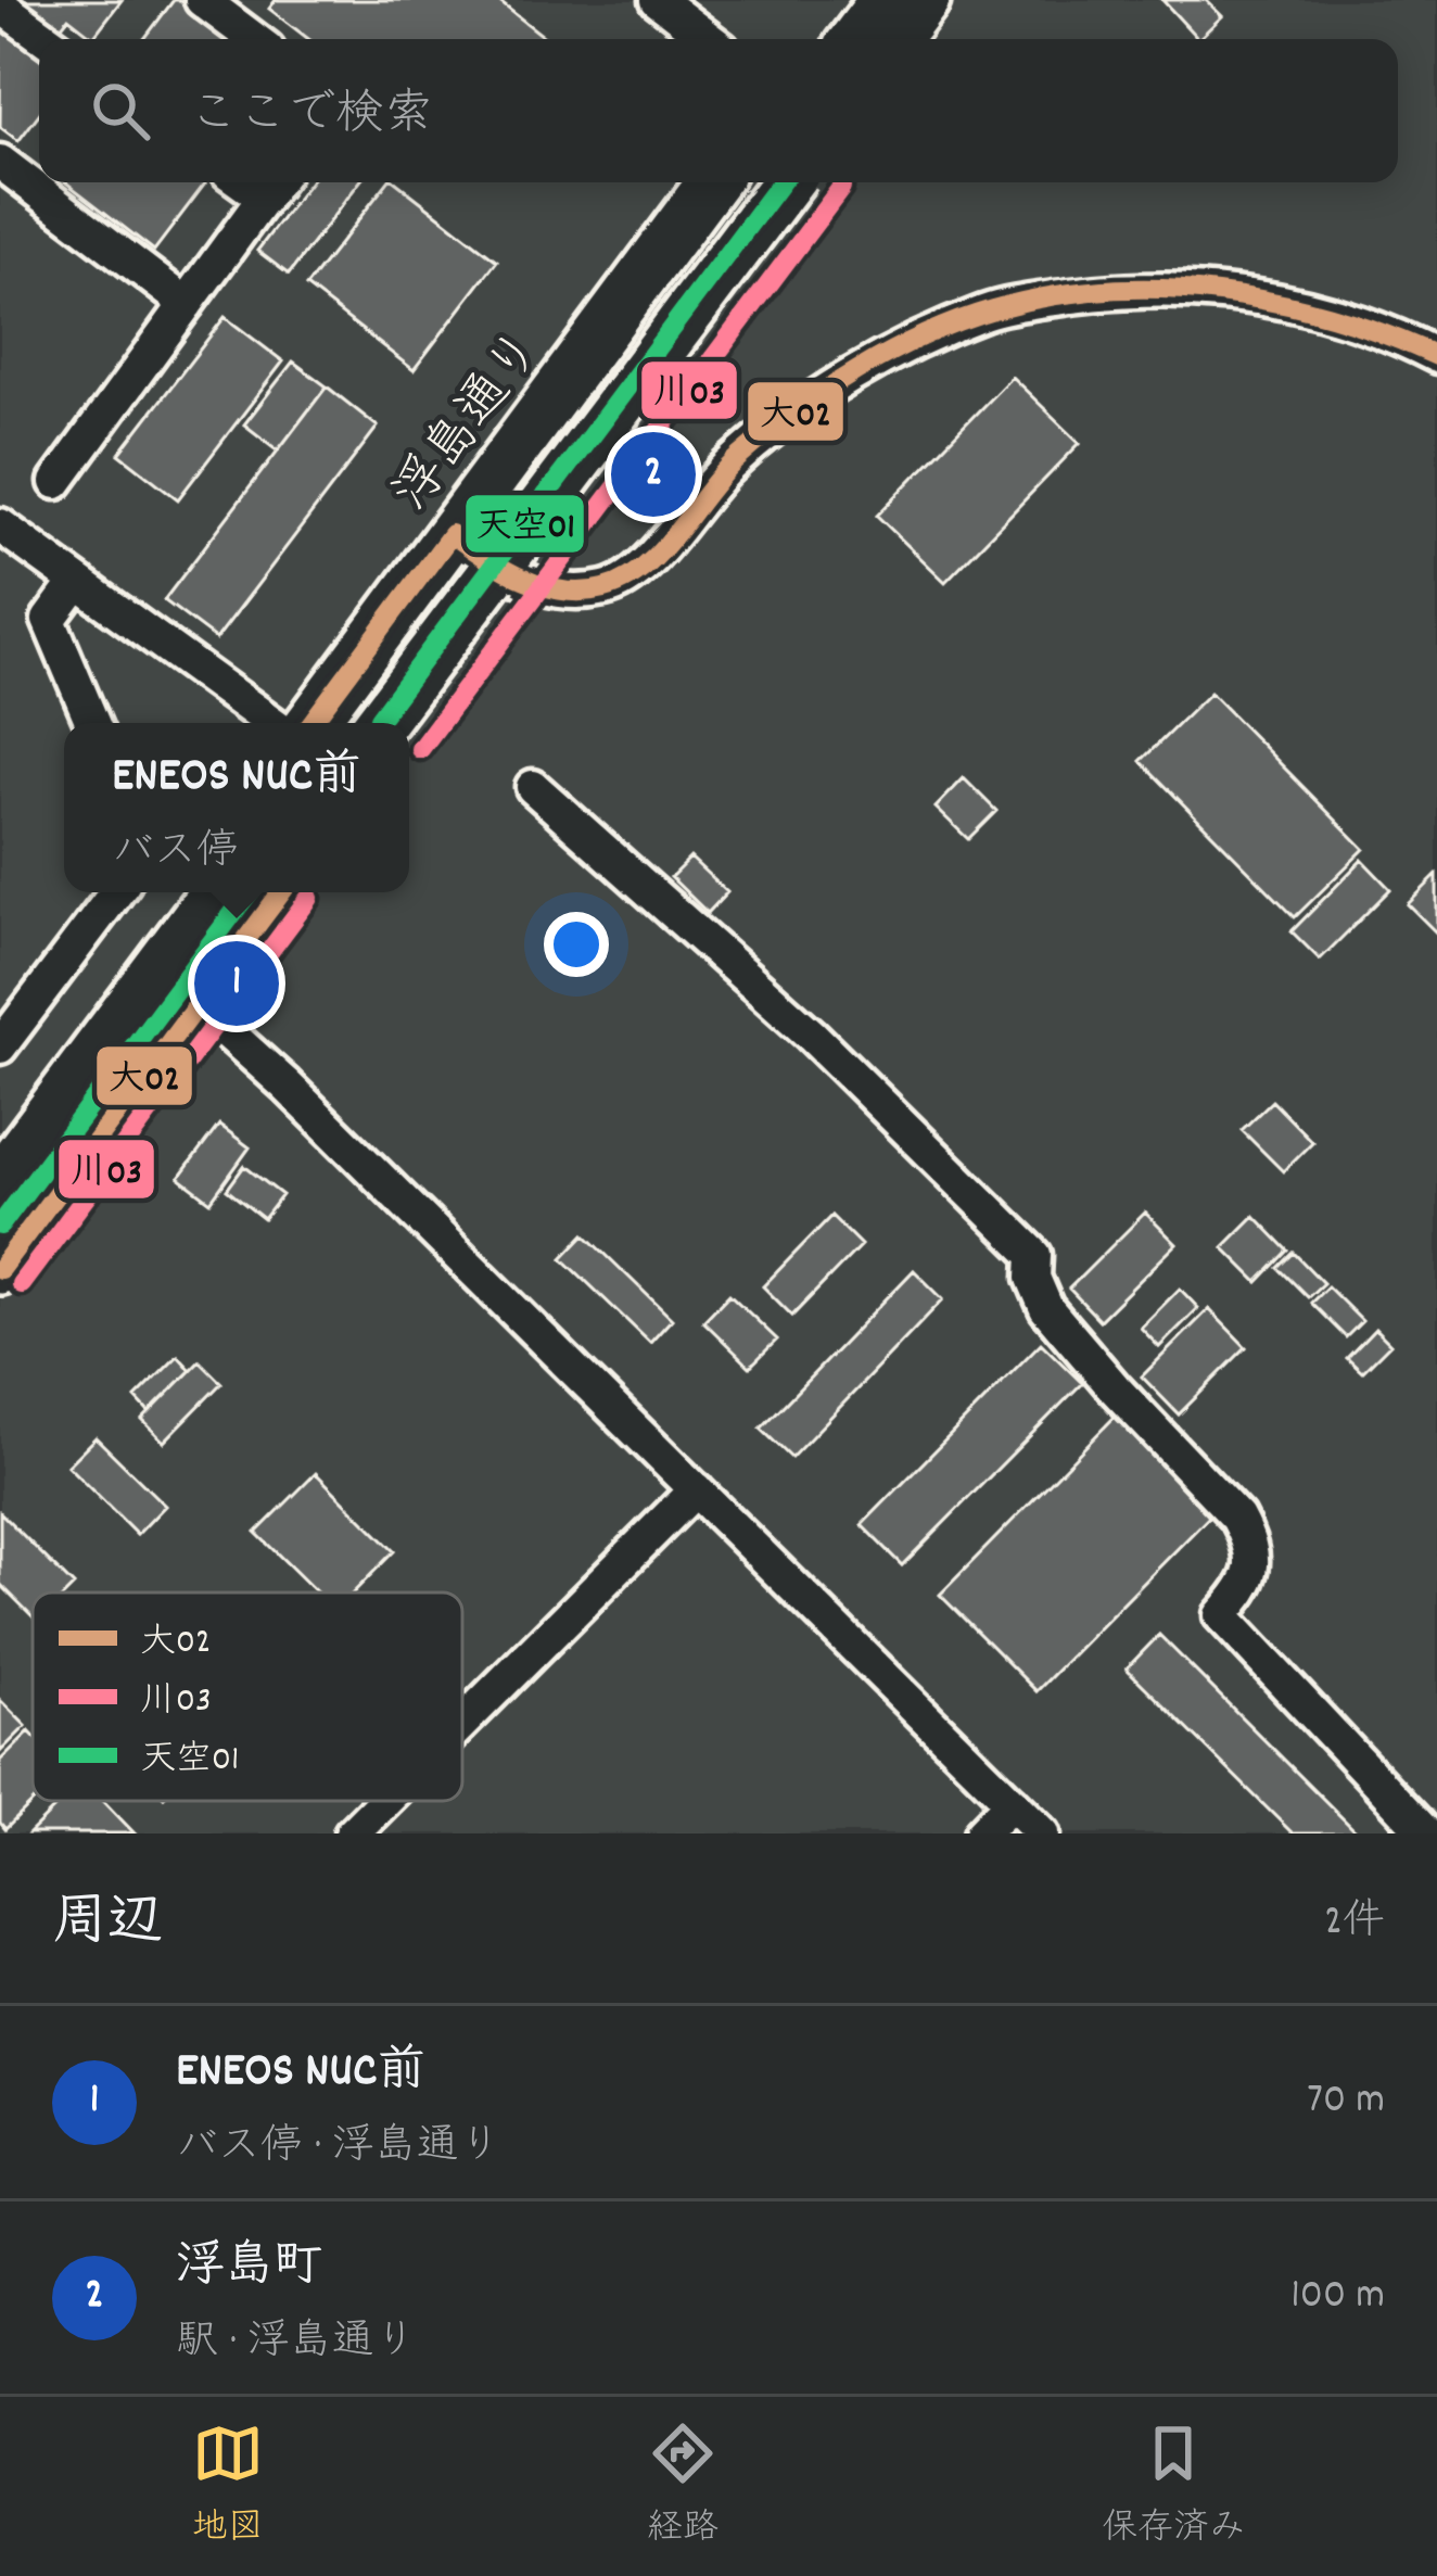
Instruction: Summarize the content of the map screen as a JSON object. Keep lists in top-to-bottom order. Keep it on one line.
{"streets":{"highway":["浮島通り"]},"lines":["transit line 天空01","transit line 川03","transit line 大02"],"legend":["大02","川03","天空01"],"page":{"search":"ここで検索","pins":["2","1"],"popup":["ENEOS NUC前","バス停"],"heading":["周辺","2件"],"list":[{"mark":"1","name":"ENEOS NUC前","note":"バス停 · 浮島通り","value":"70 m"},{"mark":"2","name":"浮島町","note":"駅 · 浮島通り","value":"100 m"}],"nav":["地図","経路","保存済み"]}}
